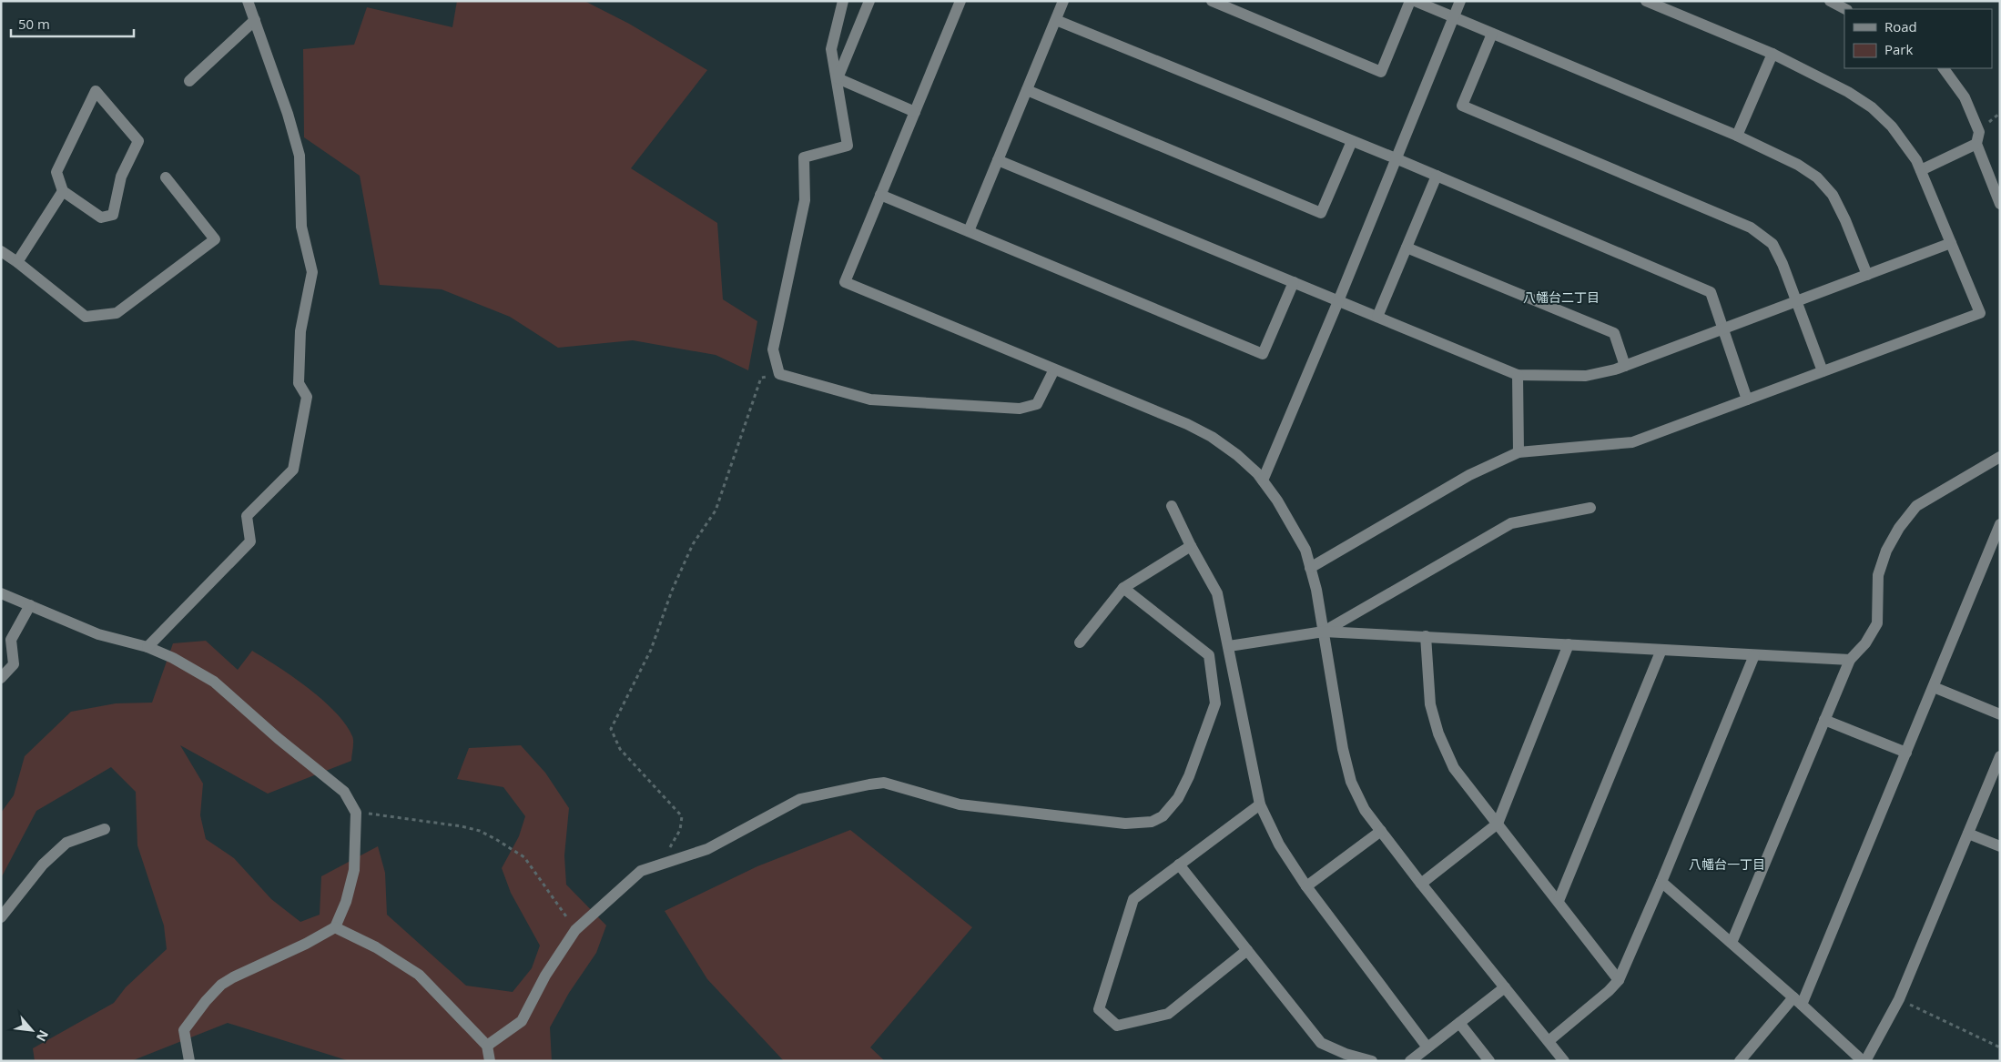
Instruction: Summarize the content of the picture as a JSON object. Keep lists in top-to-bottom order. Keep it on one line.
{"districts":["八幡台二丁目","八幡台一丁目"],"legend":["Road","Park"],"scale_bar":"50 m","north":"bottom right"}
